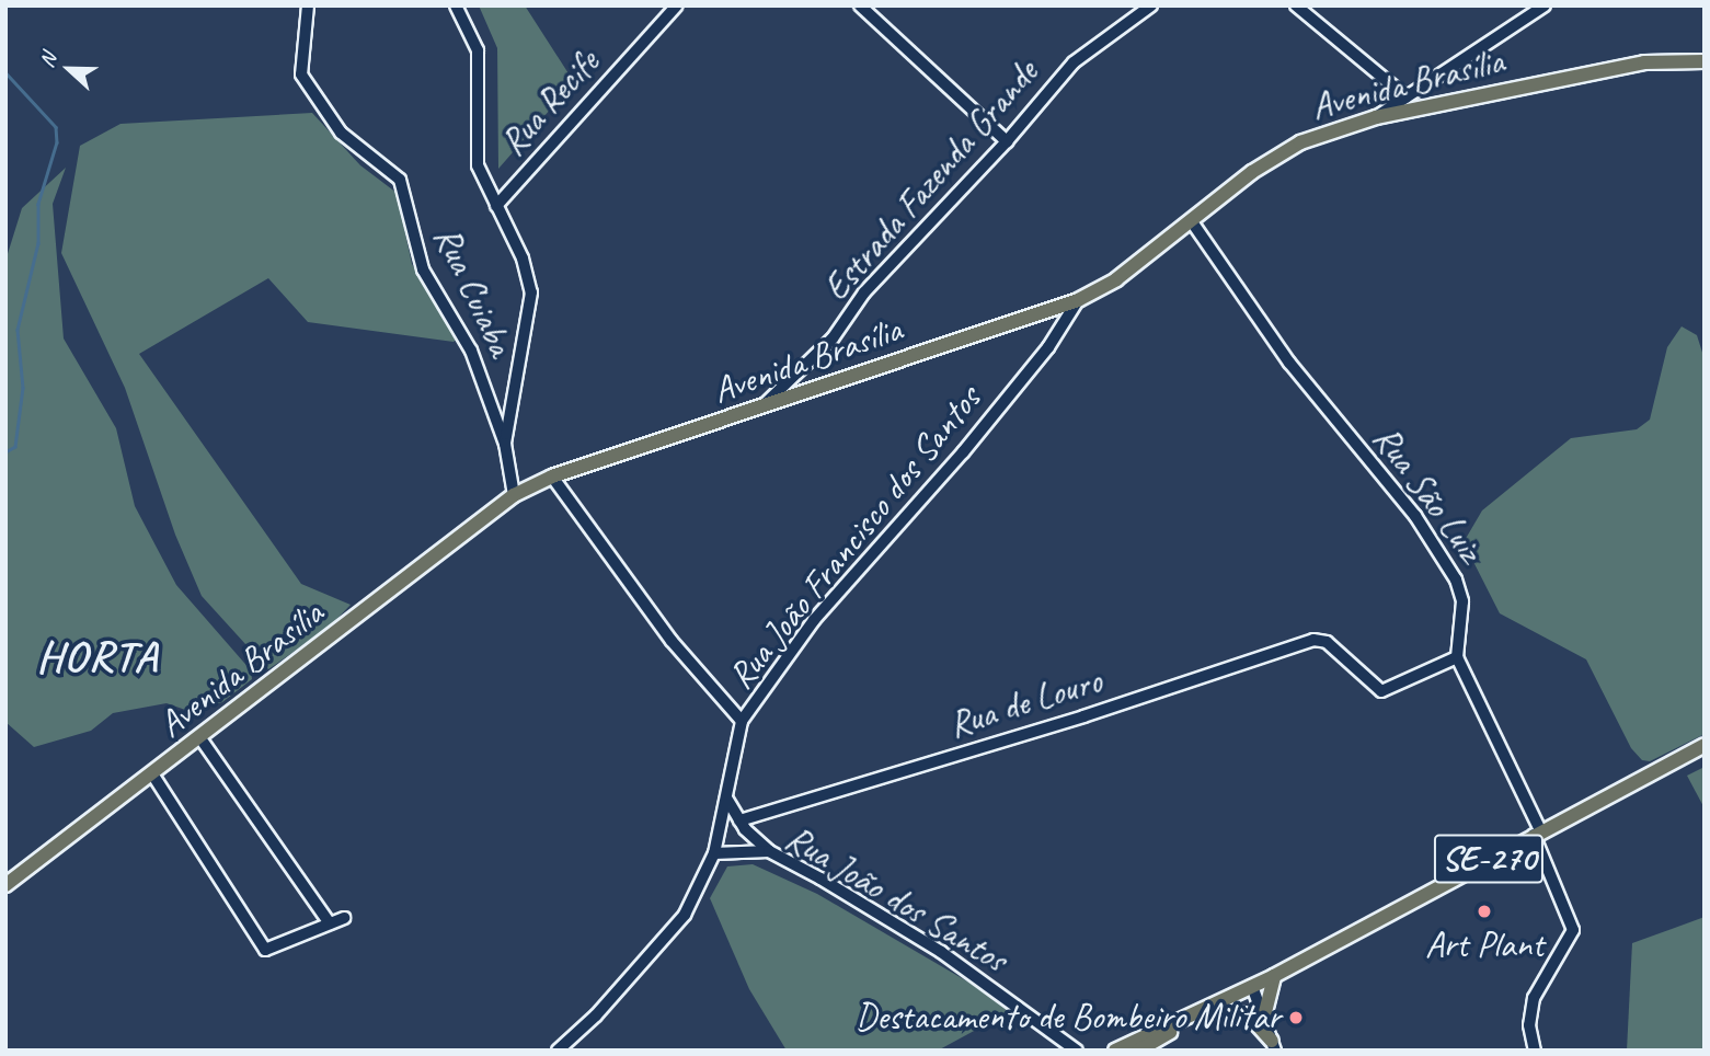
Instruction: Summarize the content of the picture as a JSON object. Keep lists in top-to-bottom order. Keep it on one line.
{"streets":{"main road":["Avenida Brasília","SE-270"],"street":["Rua Recife","Estrada Fazenda Grande","Rua Cuiaba","Rua São Luiz","Rua João Francisco dos Santos","Rua de Louro","Rua João dos Santos"]},"crossings":[["Avenida Brasília","Estrada Fazenda Grande"],["Avenida Brasília","Rua São Luiz"],["Avenida Brasília","Rua João Francisco dos Santos"],["Rua São Luiz","Rua de Louro"],["Rua João Francisco dos Santos","Rua João dos Santos"]],"districts":["HORTA"],"places":["Art Plant","Destacamento de Bombeiro Militar"],"north":"left"}
